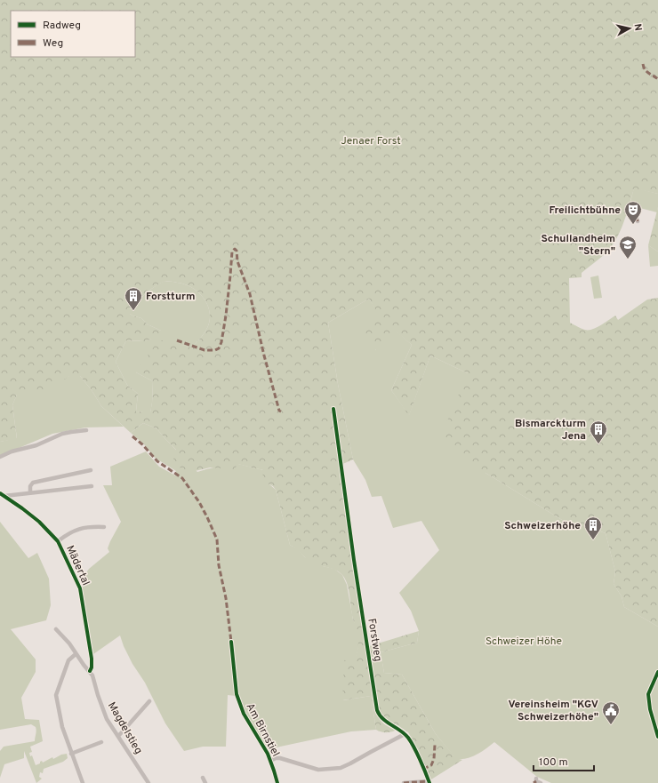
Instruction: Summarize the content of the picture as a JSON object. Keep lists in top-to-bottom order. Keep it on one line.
{"streets":{"street":["Mädertal","Forstweg","Magdelstieg","Am Birnstiel"]},"crossings":[["Mädertal","Magdelstieg"]],"parks":["Jenaer Forst","Schweizer Höhe"],"places":{"theatre":["Freilichtbühne"],"school or university":["Schullandheim \"Stern\""],"building":["Forstturm","Bismarckturm Jena","Schweizerhöhe"],"public building":["Vereinsheim \"KGV Schweizerhöhe\""]},"legend":["Radweg","Weg"],"scale_bar":"100 m","north":"right"}
